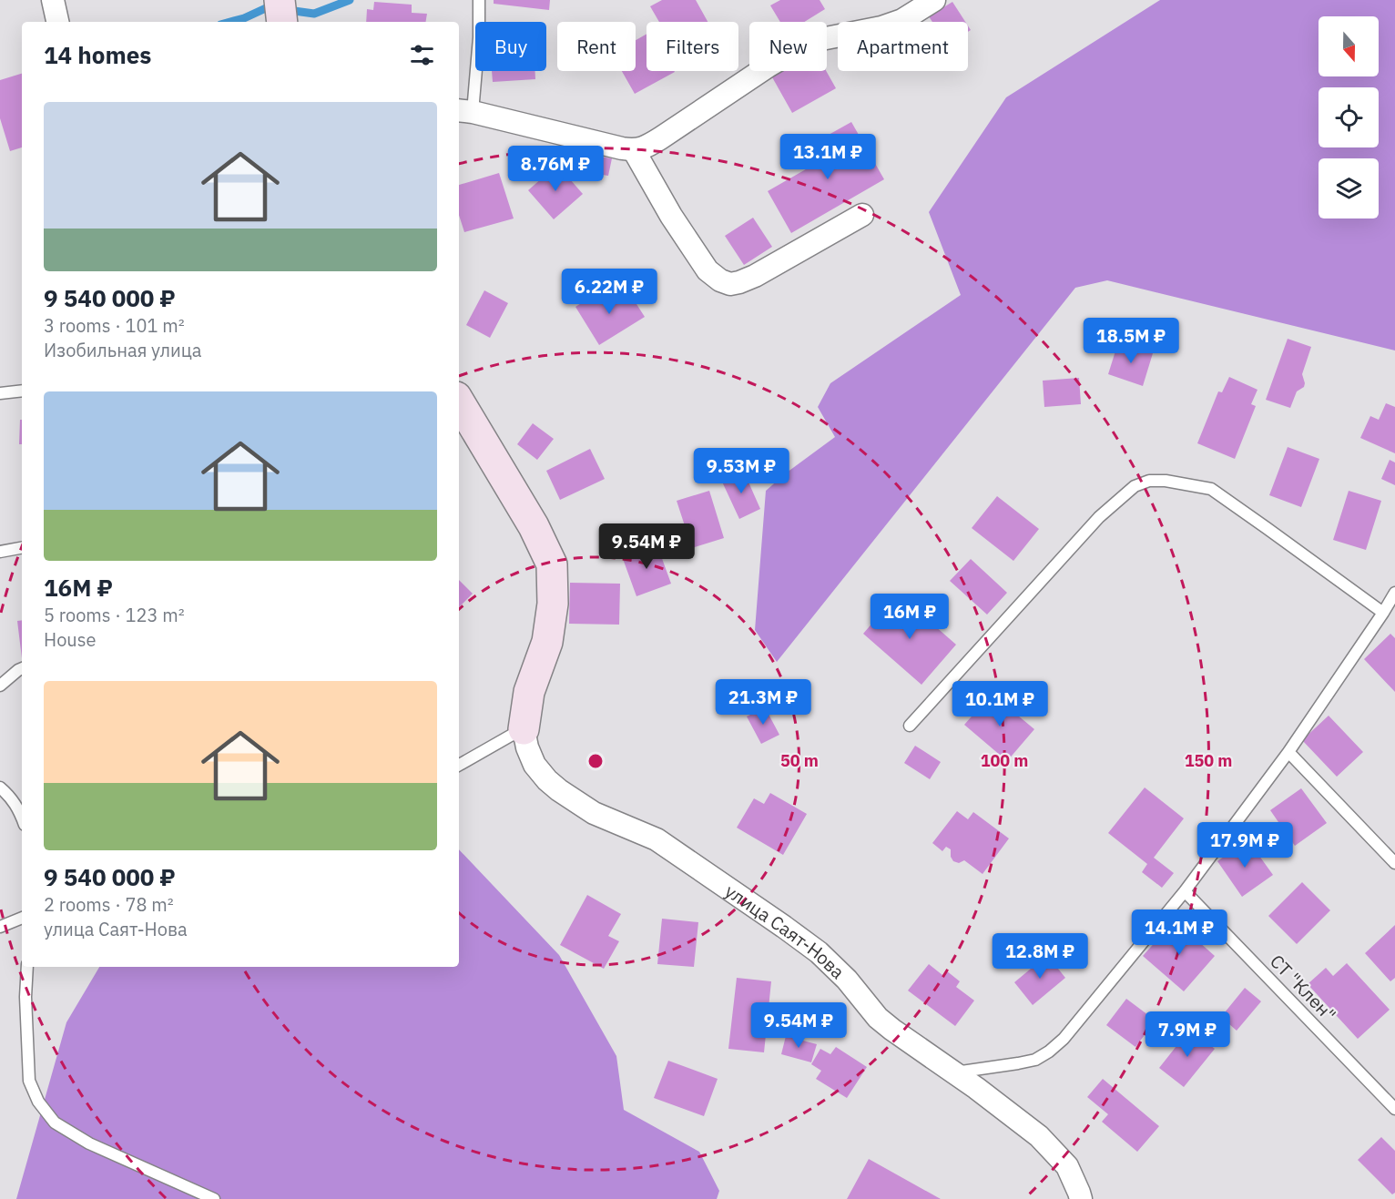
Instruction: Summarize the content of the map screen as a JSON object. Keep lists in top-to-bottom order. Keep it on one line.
{"streets":{"street":["улица Саят-Нова"],"lane":["СТ \"Клен\""]},"north":"bottom","page":{"chip":["Buy","Rent","Filters","New","Apartment"],"heading":"14 homes","list":[{"name":"9 540 000 ₽","note":"3 rooms · 101 m² · Изобильная улица"},{"name":"16M ₽","note":"5 rooms · 123 m² · House"},{"name":"9 540 000 ₽","note":"2 rooms · 78 m² · улица Саят-Нова"}],"price":["13.1M ₽","8.76M ₽","6.22M ₽","18.5M ₽","9.53M ₽","9.54M ₽","16M ₽","21.3M ₽","10.1M ₽","17.9M ₽","14.1M ₽","12.8M ₽","9.54M ₽","7.9M ₽"]},"rings":["50 m","100 m","150 m"]}
